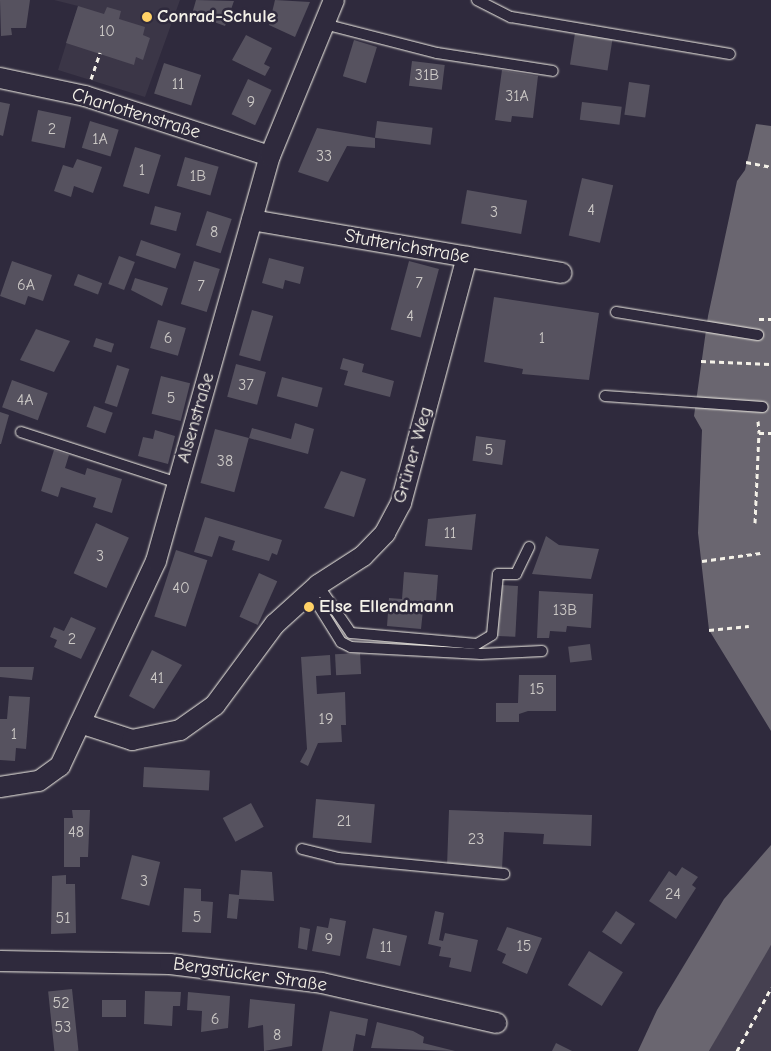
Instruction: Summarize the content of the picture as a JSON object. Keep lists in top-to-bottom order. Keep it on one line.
{"streets":{"street":["Charlottenstraße","Stutterichstraße","Alsenstraße","Grüner Weg","Bergstücker Straße"]},"crossings":[["Charlottenstraße","Alsenstraße"],["Stutterichstraße","Alsenstraße"],["Stutterichstraße","Grüner Weg"],["Alsenstraße","Grüner Weg"]],"places":["Conrad-Schule","Else Ellendmann"],"house_numbers":["10","31B","11","31A","9","2","1A","33","1","1B","4","3","8","7","6A","7","4","6","1","37","5","4A","5","38","11","3","40","13B","2","41","15","19","1","21","48","23","3","24","5","51","9","15","11","52","6","53","8"]}
